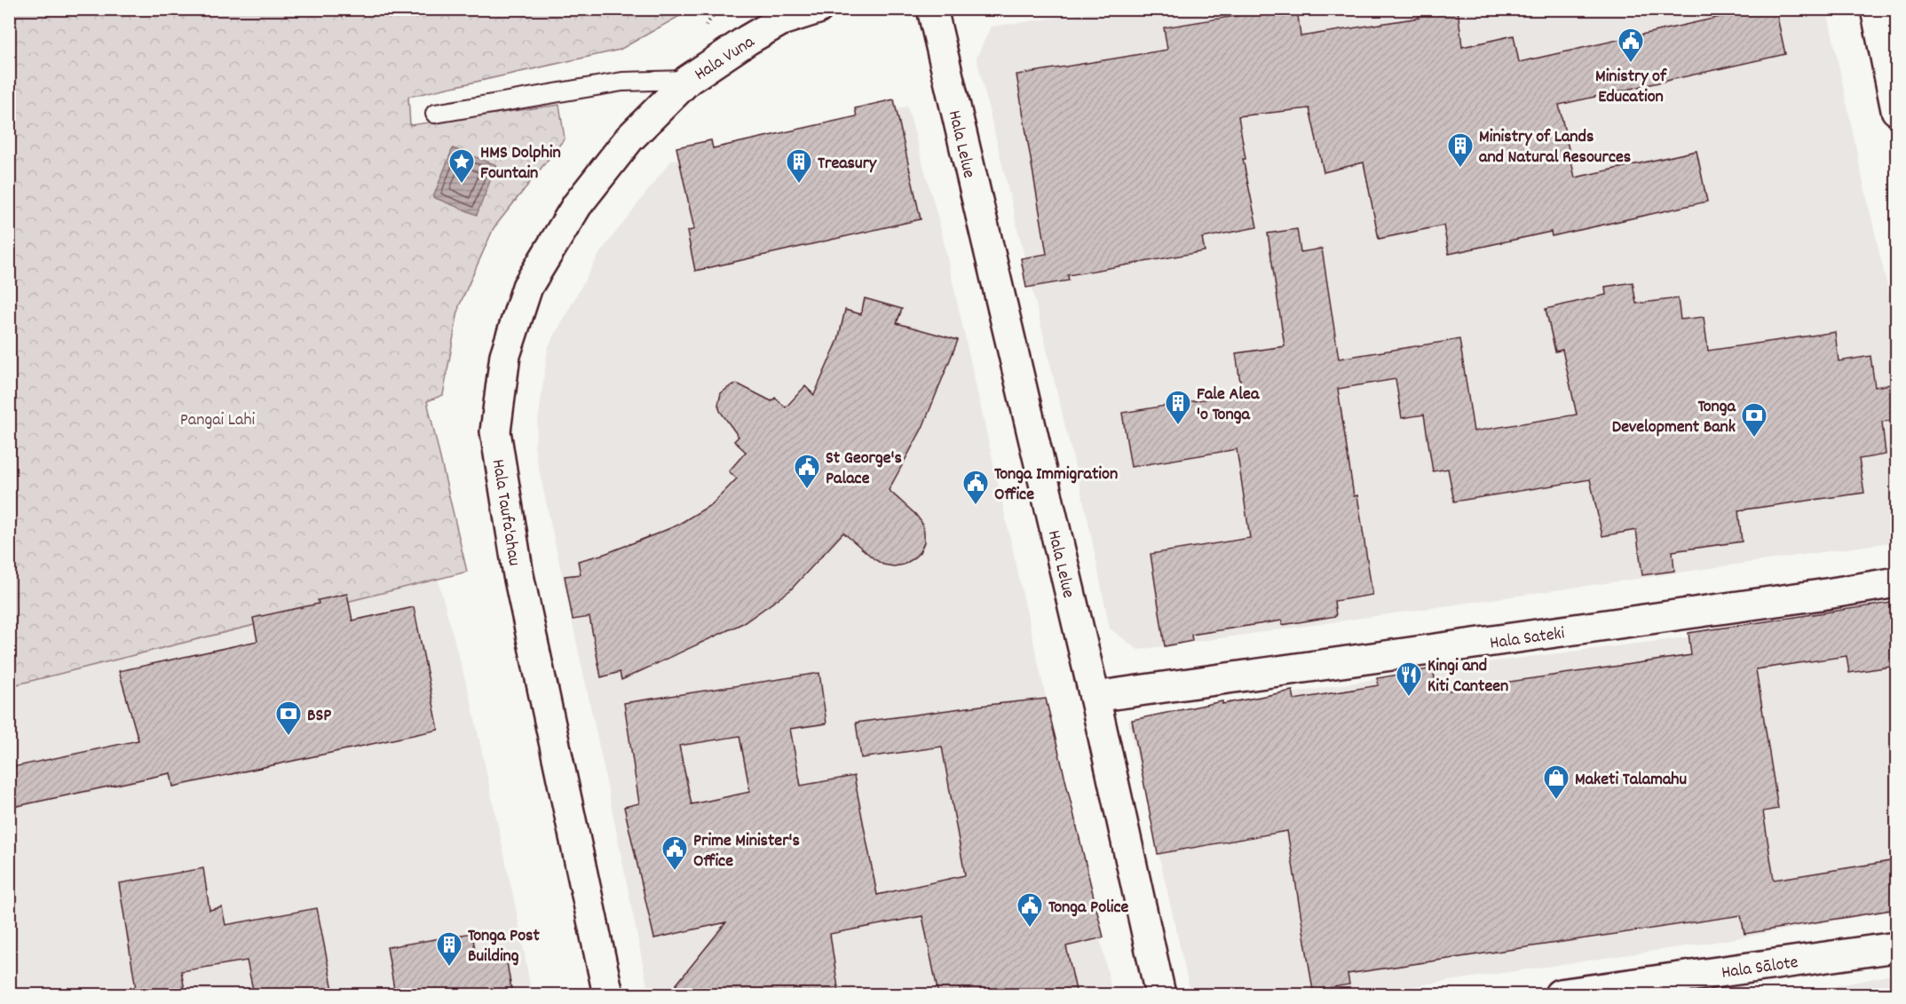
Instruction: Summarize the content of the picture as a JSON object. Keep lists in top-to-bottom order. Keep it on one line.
{"streets":{"street":["Hala Vuna","Hala Lelue","Hala Taufa'ahau","Hala Sateki","Hala Sālote"]},"crossings":[["Hala Vuna","Hala Taufa'ahau"],["Hala Lelue","Hala Sateki"]],"parks":["Pangai Lahi"],"places":{"public building":["Ministry of Education","St George's Palace","Tonga Immigration Office","Prime Minister's Office","Tonga Police"],"building":["Ministry of Lands and Natural Resources","Treasury","Fale Alea 'o Tonga","Tonga Post Building"],"place":["HMS Dolphin Fountain"],"bank":["Tonga Development Bank","BSP"],"restaurant":["Kingi and Kiti Canteen"],"shop":["Maketi Talamahu"]}}
